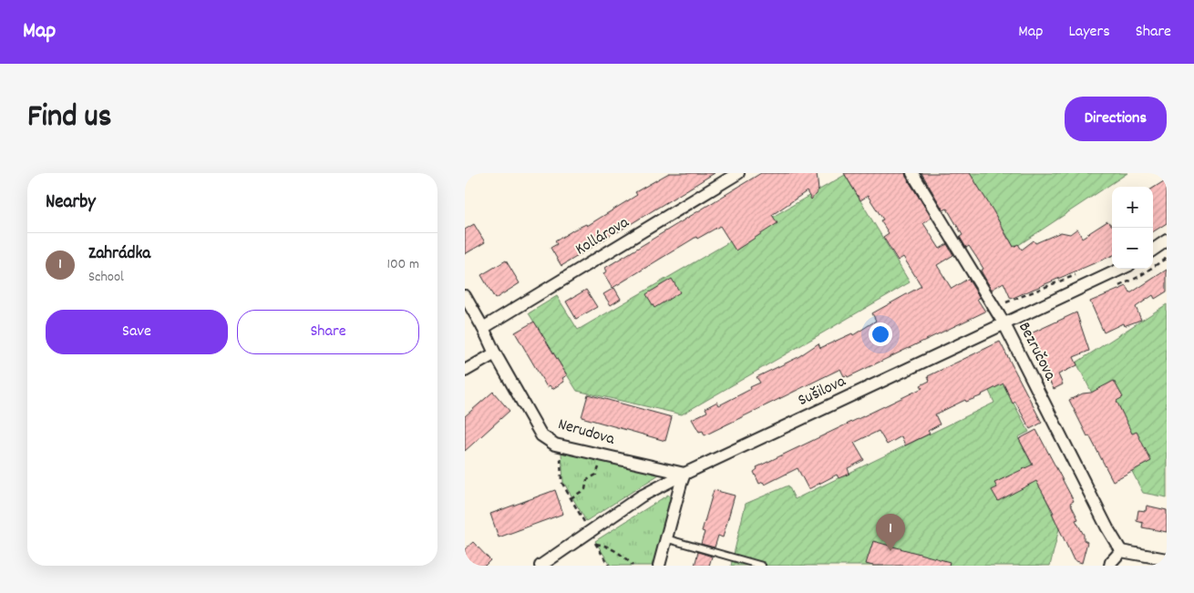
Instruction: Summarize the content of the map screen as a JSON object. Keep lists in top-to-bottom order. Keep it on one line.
{"streets":{"street":["Kollárova","Bezručova","Sušilova","Nerudova"]},"crossings":[["Kollárova","Nerudova"],["Bezručova","Sušilova"],["Sušilova","Nerudova"]],"page":{"header":"Map","nav":["Map","Layers","Share"],"title":"Find us","buttons":["Directions",["Save","Share"]],"heading":"Nearby","map_buttons":["+","−"],"list":[{"mark":"1","name":"Zahrádka","note":"School","value":"100 m"}],"pins":"1"}}
